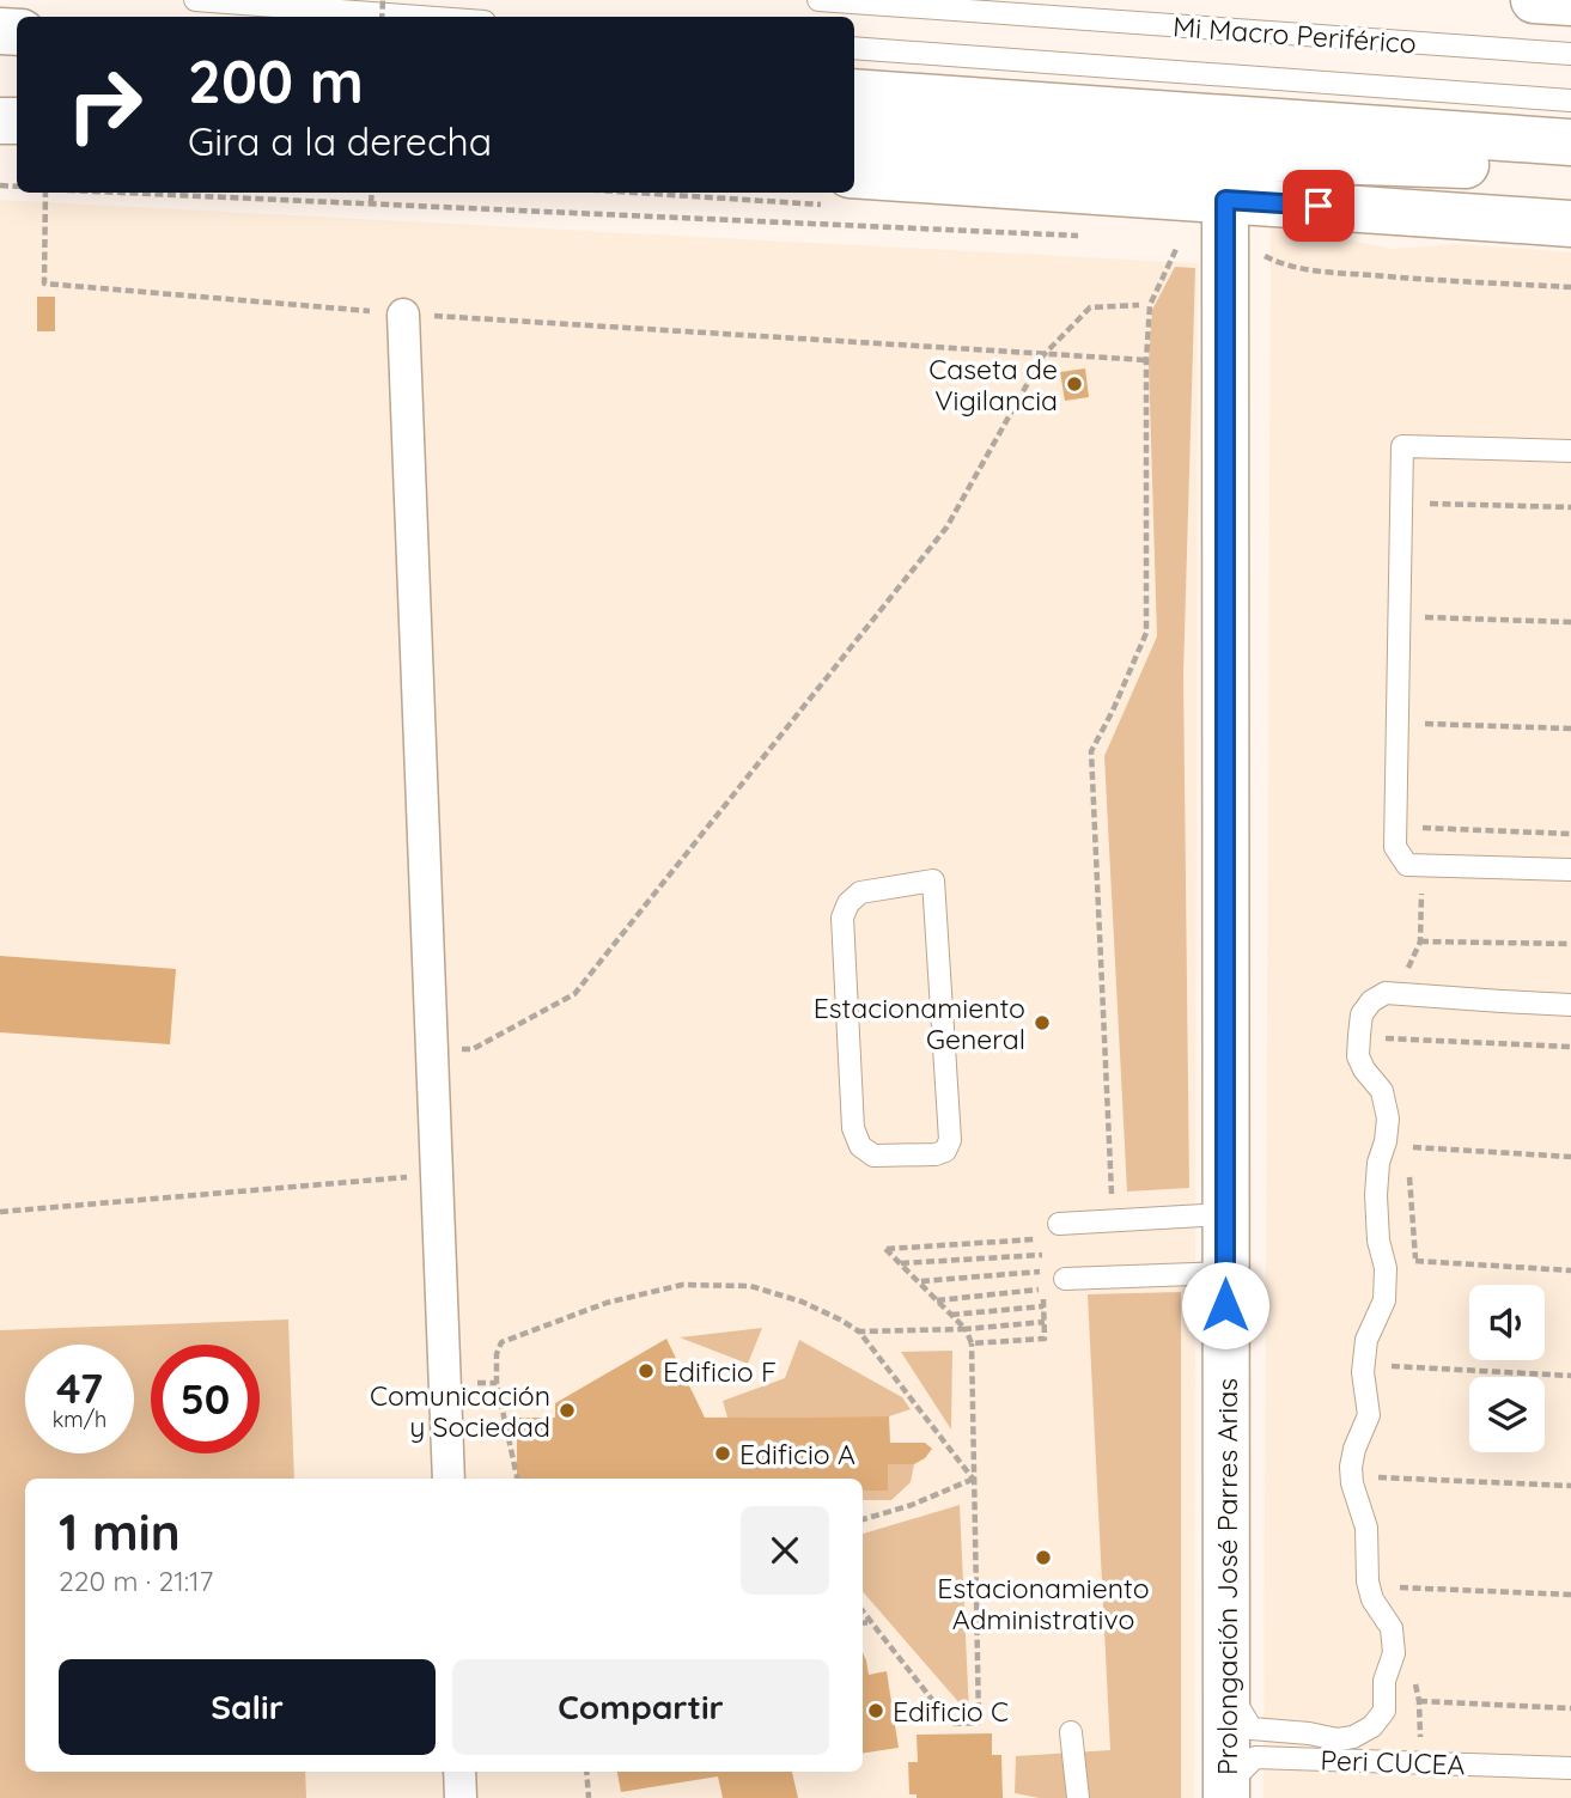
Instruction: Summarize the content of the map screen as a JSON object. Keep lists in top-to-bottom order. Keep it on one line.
{"streets":{"main road":["Prolongación José Parres Arias"],"lane":["Mi Macro Periférico","Peri CUCEA"]},"crossings":[["Prolongación José Parres Arias","Peri CUCEA"]],"places":["Caseta de Vigilancia","Estacionamiento General","Edificio F","Comunicación y Sociedad","Edificio A","Estacionamiento Administrativo","Edificio C"],"page":{"turn":["200 m","Gira a la derecha"],"speed":"47 km/h","limit":"50","heading":["1 min","220 m · 21:17"],"buttons":["Salir","Compartir"]}}
